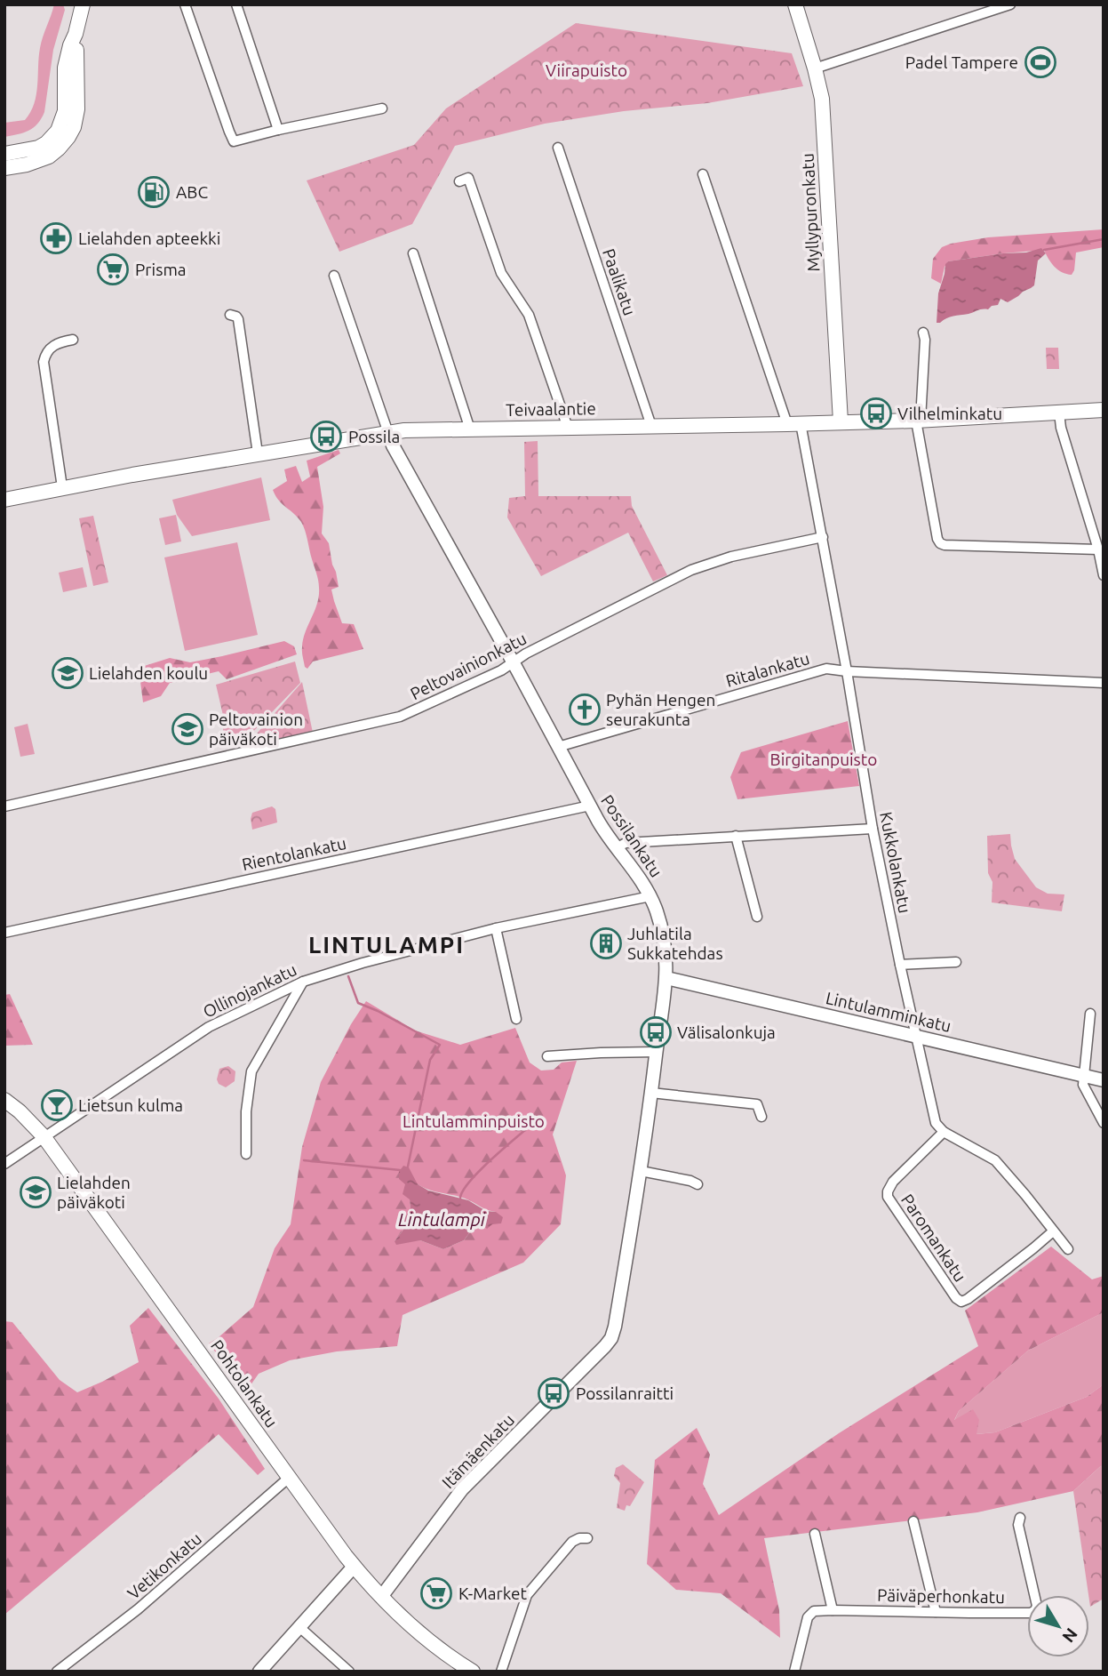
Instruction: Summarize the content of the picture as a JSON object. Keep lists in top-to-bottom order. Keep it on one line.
{"streets":{"main road":["Myllypuronkatu","Teivaalantie","Pohtolankatu"],"street":["Paalikatu","Peltovainionkatu","Ritalankatu","Possilankatu","Rientolankatu","Kukkolankatu","Ollinojankatu","Lintulamminkatu","Paromankatu","Itämäenkatu","Vetikonkatu","Päiväperhonkatu"]},"crossings":[["Myllypuronkatu","Teivaalantie"],["Paalikatu","Teivaalantie"],["Teivaalantie","Possilankatu"],["Teivaalantie","Kukkolankatu"],["Peltovainionkatu","Possilankatu"],["Peltovainionkatu","Kukkolankatu"],["Ritalankatu","Possilankatu"],["Ritalankatu","Kukkolankatu"],["Possilankatu","Rientolankatu"],["Possilankatu","Ollinojankatu"],["Possilankatu","Lintulamminkatu"],["Possilankatu","Itämäenkatu"],["Kukkolankatu","Lintulamminkatu"],["Kukkolankatu","Paromankatu"],["Ollinojankatu","Pohtolankatu"],["Pohtolankatu","Itämäenkatu"],["Pohtolankatu","Vetikonkatu"]],"districts":["LINTULAMPI"],"water":["Lintulampi"],"parks":["Viirapuisto","Birgitanpuisto","Lintulamminpuisto"],"places":{"sports":["Padel Tampere"],"fuel station":["ABC"],"pharmacy":["Lielahden apteekki"],"supermarket":["Prisma","K-Market"],"bus stop":["Vilhelminkatu","Possila","Välisalonkuja","Possilanraitti"],"school or university":["Lielahden koulu","Peltovainion päiväkoti","Lielahden päiväkoti"],"church":["Pyhän Hengen seurakunta"],"building":["Juhlatila Sukkatehdas"],"bar":["Lietsun kulma"]},"north":"bottom right"}
